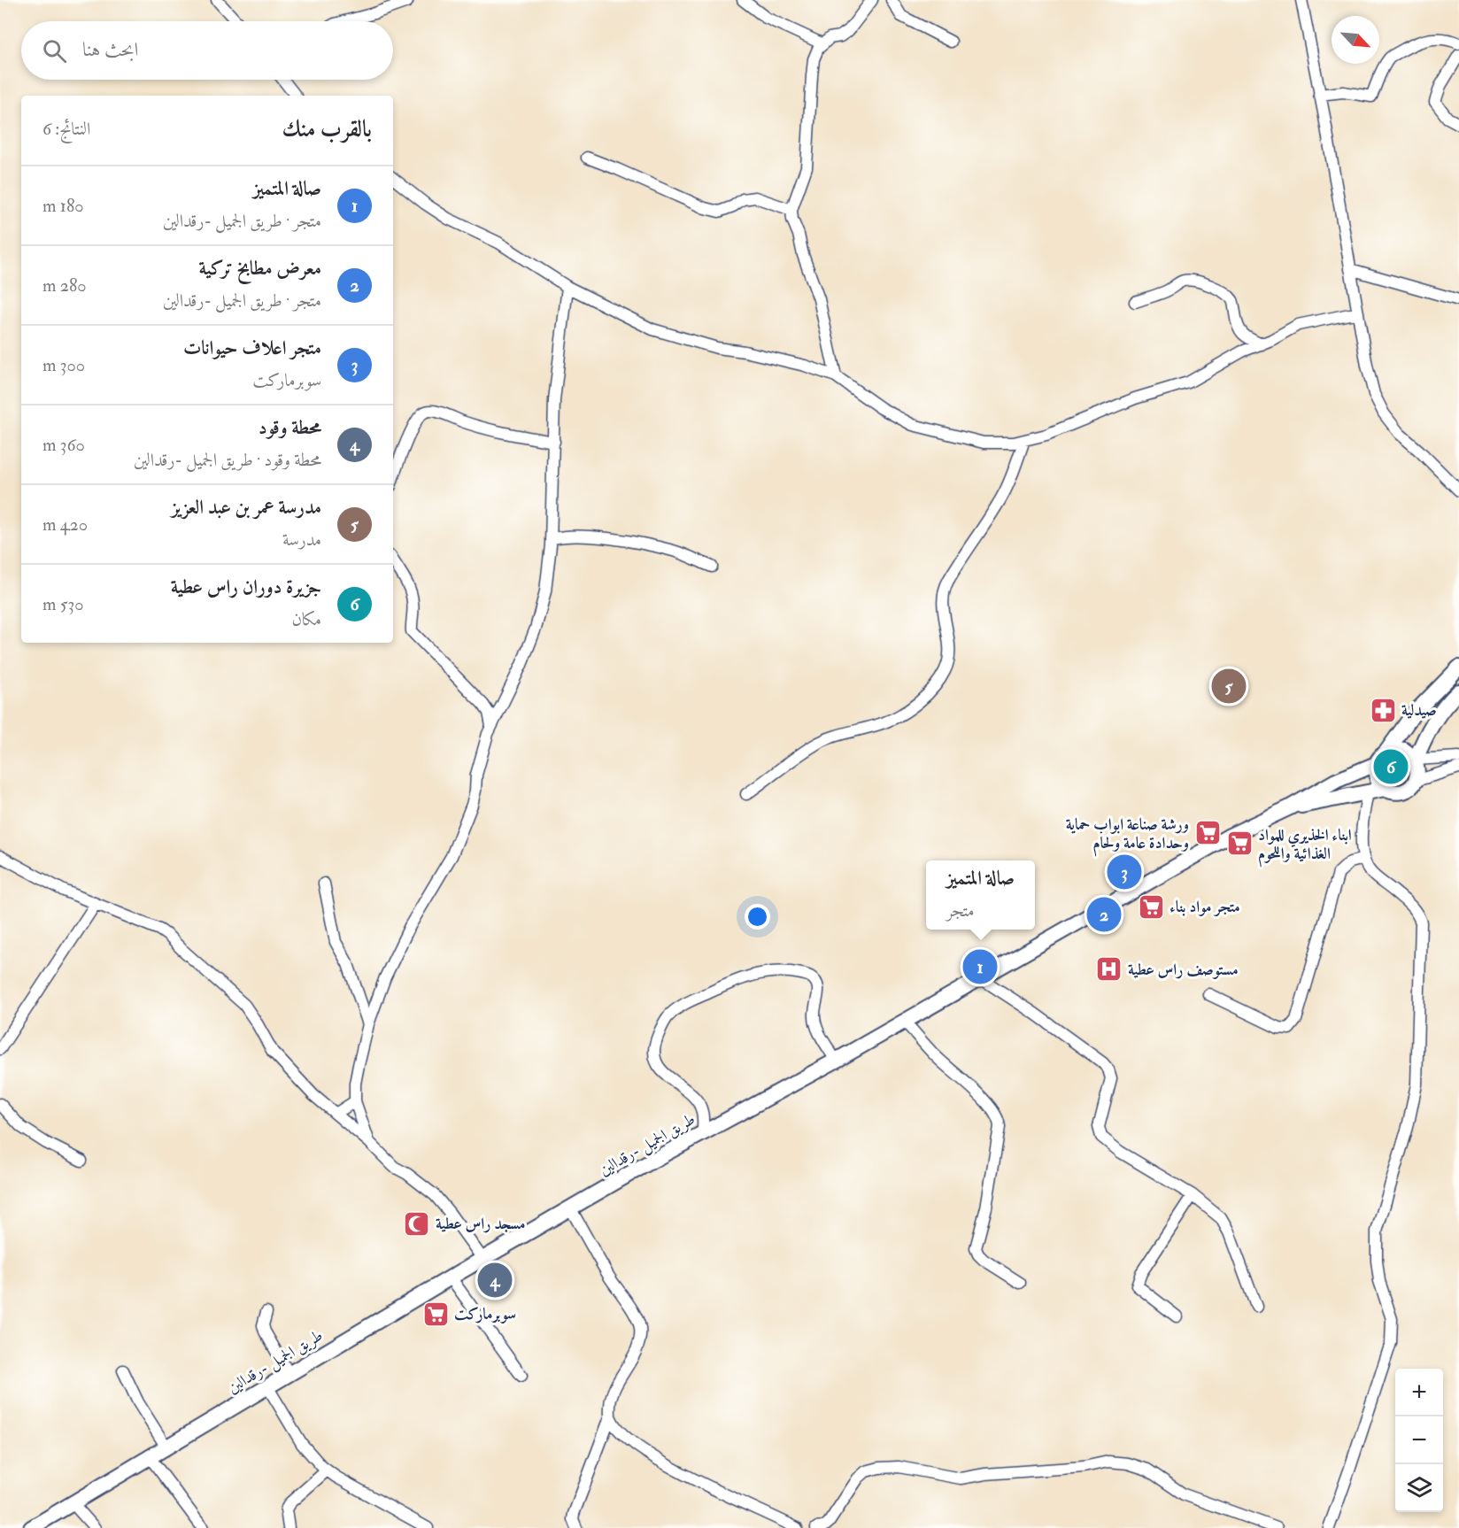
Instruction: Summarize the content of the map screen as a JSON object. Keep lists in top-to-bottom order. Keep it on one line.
{"streets":{"main road":["طريق الجميل -رقدالين"]},"places":{"pharmacy":["صيدلية"],"supermarket":["ورشة صناعة ابواب حماية وحدادة عامة ولحام","ابناء الخذيري للمواد الغذائية واللحوم","متجر مواد بناء","سوبرماركت"],"hospital":["مستوصف راس عطية"],"mosque":["مسجد راس عطية"]},"north":"bottom right","page":{"search":"ابحث هنا","heading":["بالقرب منك","النتائج: 6"],"list":[{"mark":"1","name":"صالة المتميز","note":"متجر · طريق الجميل -رقدالين","value":"180 m"},{"mark":"2","name":"معرض مطابخ تركية","note":"متجر · طريق الجميل -رقدالين","value":"280 m"},{"mark":"3","name":"متجر اعلاف حيوانات","note":"سوبرماركت","value":"300 m"},{"mark":"4","name":"محطة وقود","note":"محطة وقود · طريق الجميل -رقدالين","value":"360 m"},{"mark":"5","name":"مدرسة عمر بن عبد العزيز","note":"مدرسة","value":"420 m"},{"mark":"6","name":"جزيرة دوران راس عطية","note":"مكان","value":"530 m"}],"pins":["5","6","3","2","1","4"],"popup":["صالة المتميز","متجر"],"map_buttons":["+","−"]}}
